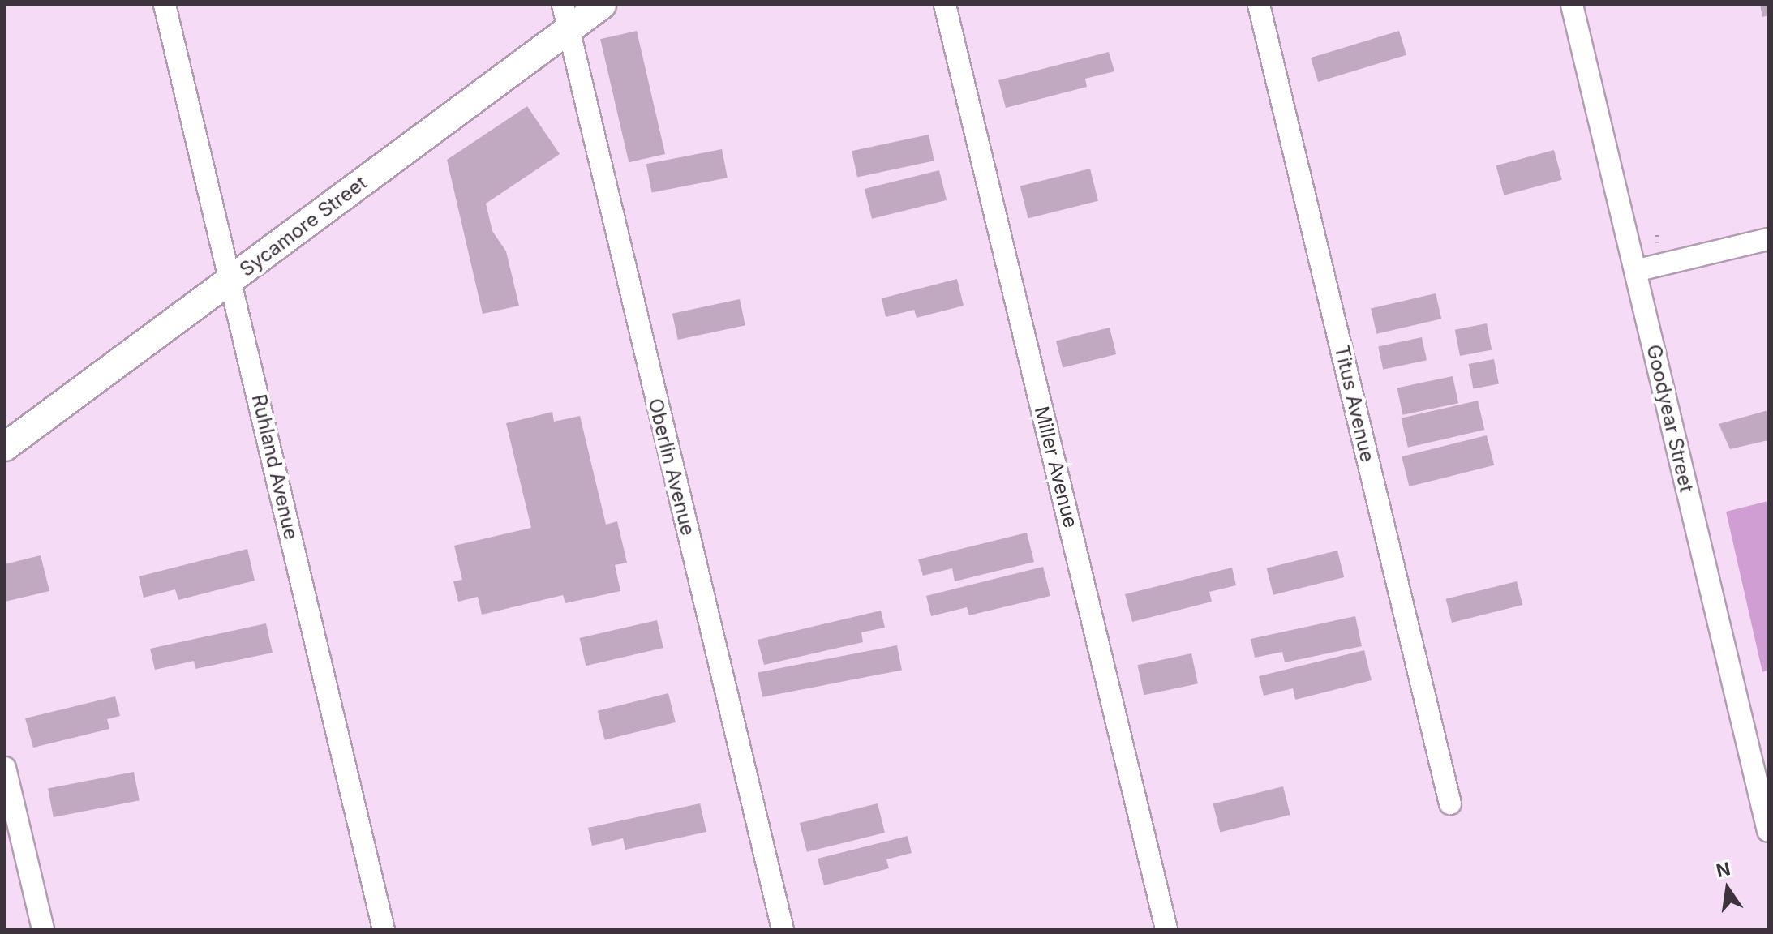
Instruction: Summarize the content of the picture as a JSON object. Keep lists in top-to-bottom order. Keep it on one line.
{"streets":{"street":["Sycamore Street","Titus Avenue","Goodyear Street","Ruhland Avenue","Oberlin Avenue","Miller Avenue"]},"crossings":[["Sycamore Street","Ruhland Avenue"],["Sycamore Street","Oberlin Avenue"]],"north":"top"}
